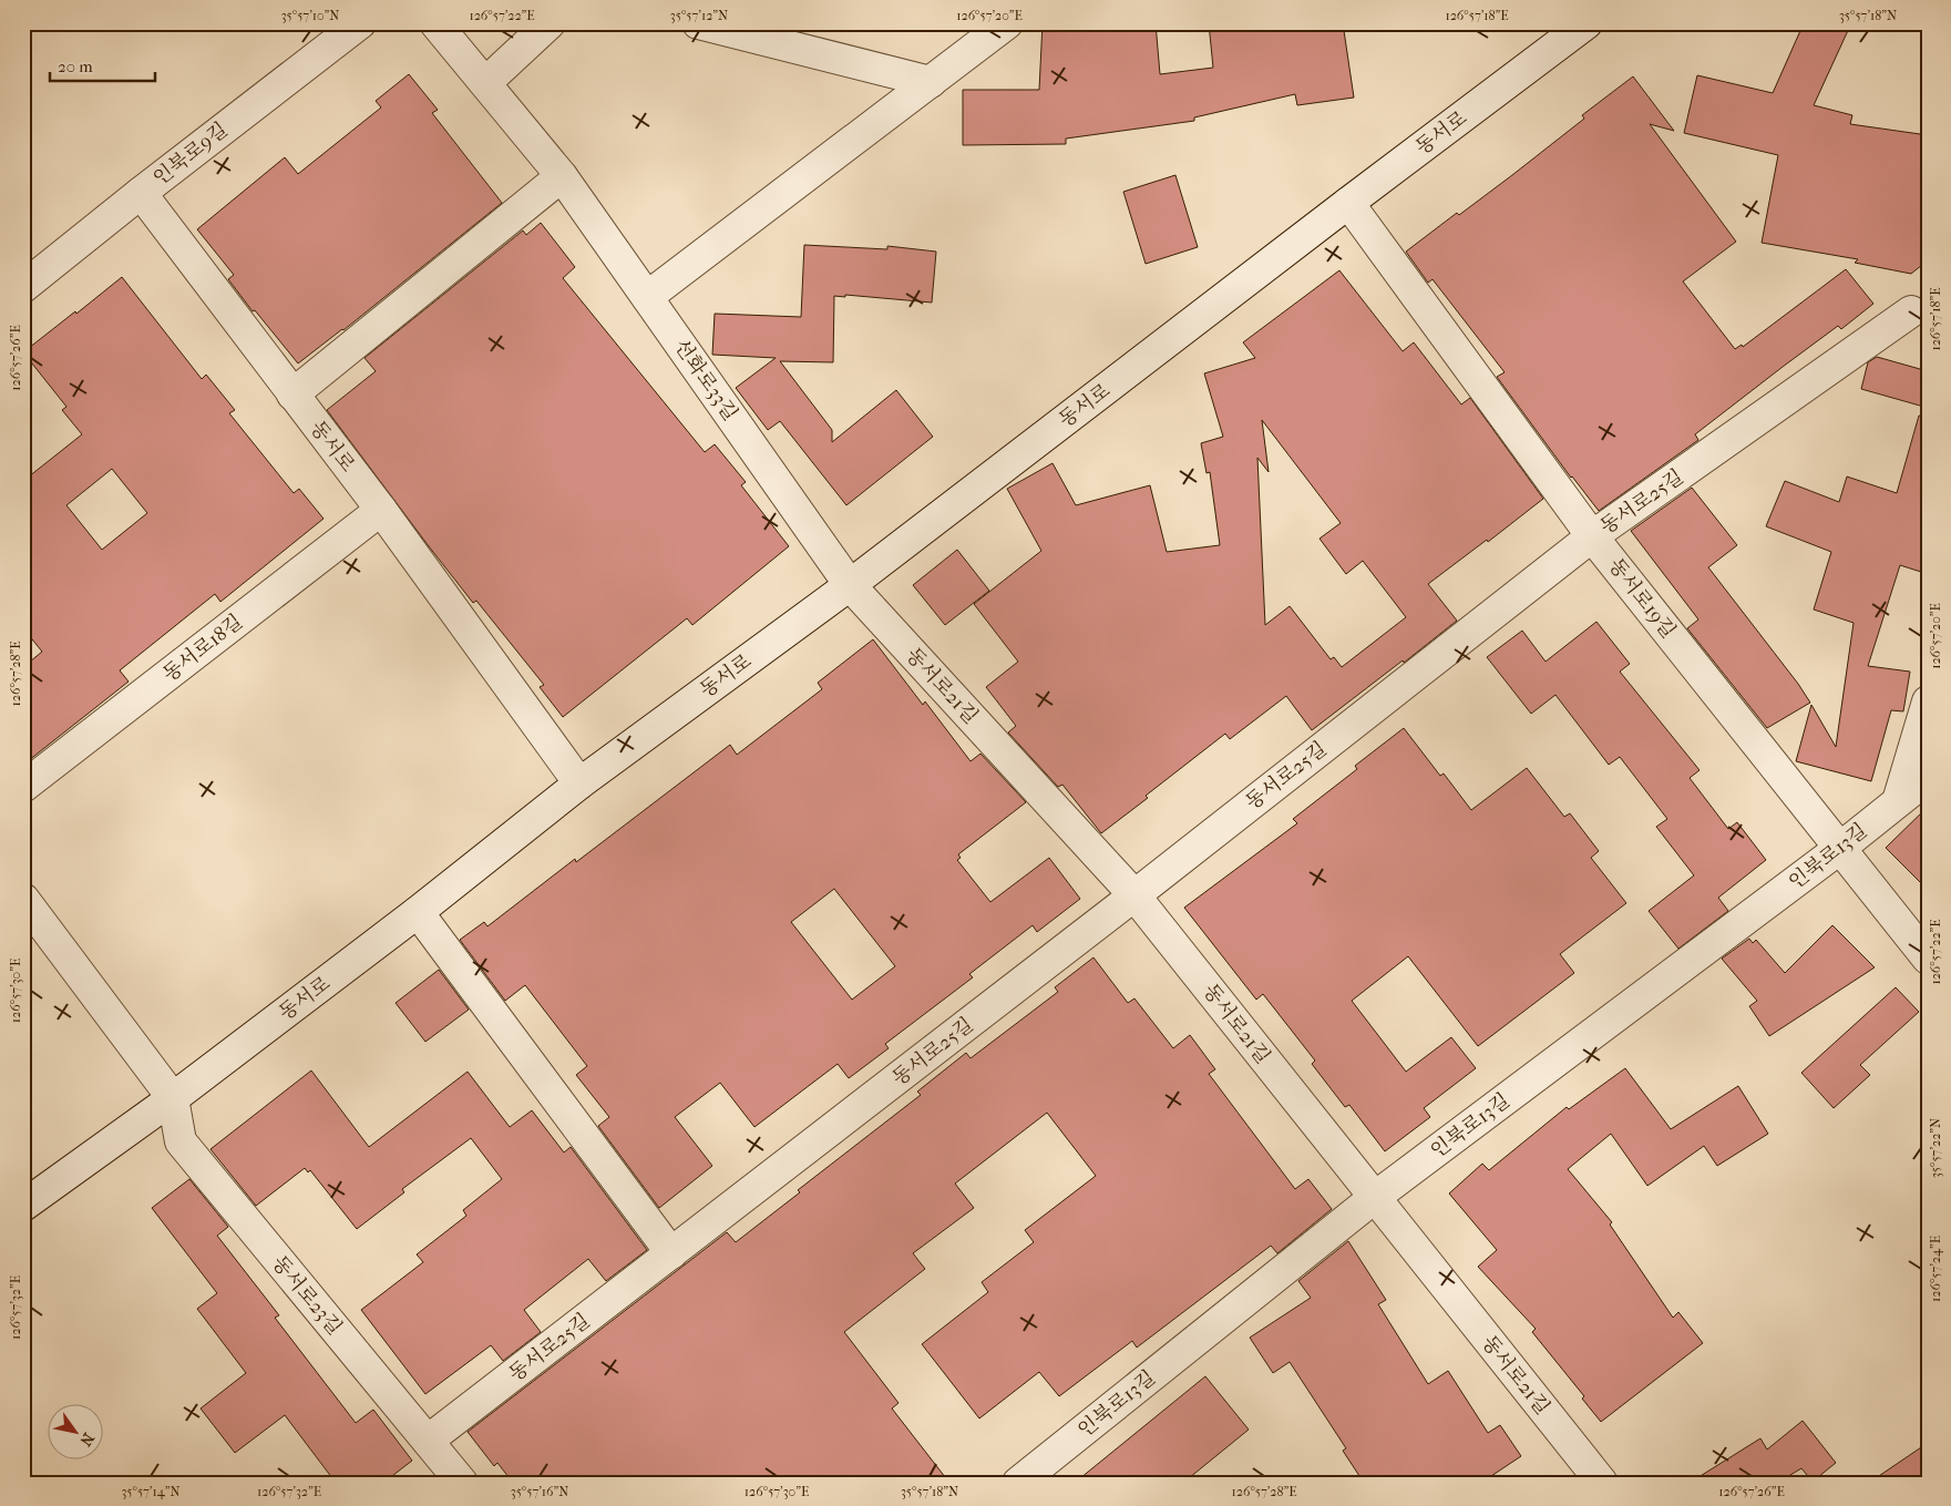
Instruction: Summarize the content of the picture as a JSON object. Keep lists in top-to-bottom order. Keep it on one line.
{"streets":{"street":["동서로","인북로9길","선화로33길","동서로25길","동서로19길","동서로18길","동서로21길","인북로13길","동서로23길"]},"crossings":[["동서로","인북로9길"],["동서로","선화로33길"],["동서로","동서로19길"],["동서로","동서로18길"],["동서로","동서로21길"],["동서로","동서로23길"],["선화로33길","동서로21길"],["동서로25길","동서로19길"],["동서로25길","동서로21길"],["동서로25길","동서로23길"],["동서로19길","인북로13길"],["동서로21길","인북로13길"]],"scale_bar":"20 m","north":"bottom right","coordinates":["35°57'10\"N","126°57'22\"E","35°57'12\"N","126°57'20\"E","126°57'18\"E","35°57'18\"N","126°57'26\"E","126°57'28\"E","126°57'30\"E","35°57'22\"N","126°57'24\"E","126°57'32\"E","35°57'14\"N","35°57'16\"N"]}
